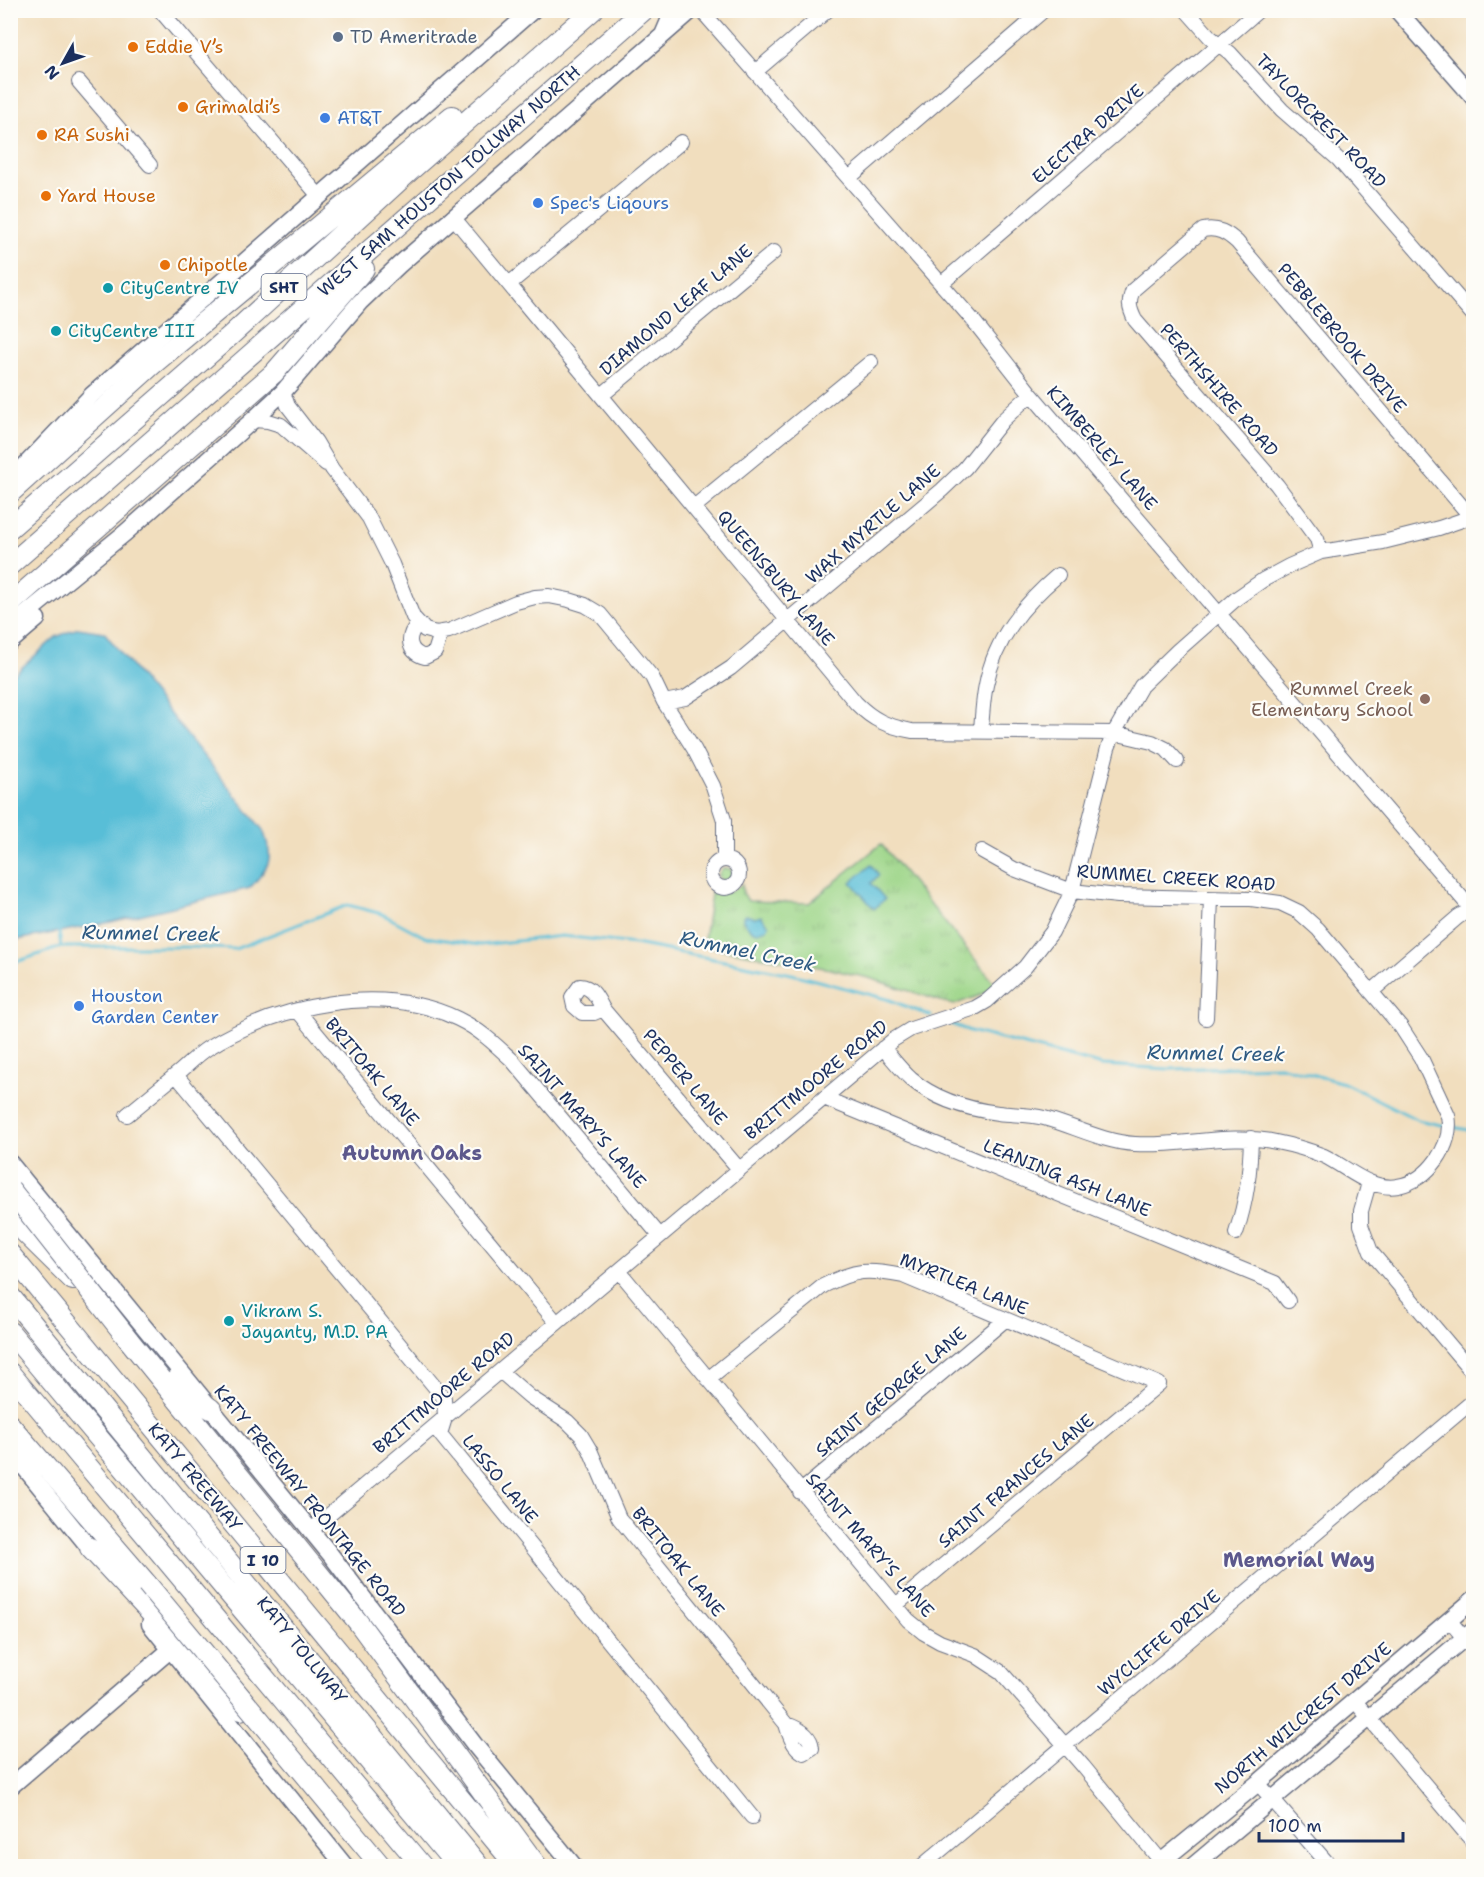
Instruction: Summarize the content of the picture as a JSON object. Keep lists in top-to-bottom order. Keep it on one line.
{"streets":{"highway":["WEST SAM HOUSTON TOLLWAY NORTH","SHT","KATY FREEWAY","I 10","KATY TOLLWAY"],"main road":["KATY FREEWAY FRONTAGE ROAD","NORTH WILCREST DRIVE"],"street":["TAYLORCREST ROAD","ELECTRA DRIVE","DIAMOND LEAF LANE","PEBBLEBROOK DRIVE","PERTHSHIRE ROAD","KIMBERLEY LANE","WAX MYRTLE LANE","QUEENSBURY LANE","RUMMEL CREEK ROAD","BRITOAK LANE","PEPPER LANE","BRITTMOORE ROAD","SAINT MARY'S LANE","LEANING ASH LANE","MYRTLEA LANE","SAINT GEORGE LANE","LASSO LANE","SAINT FRANCES LANE","WYCLIFFE DRIVE"]},"crossings":[["TAYLORCREST ROAD","ELECTRA DRIVE"],["ELECTRA DRIVE","KIMBERLEY LANE"],["DIAMOND LEAF LANE","QUEENSBURY LANE"],["PEBBLEBROOK DRIVE","PERTHSHIRE ROAD"],["PEBBLEBROOK DRIVE","BRITTMOORE ROAD"],["PERTHSHIRE ROAD","BRITTMOORE ROAD"],["KIMBERLEY LANE","WAX MYRTLE LANE"],["KIMBERLEY LANE","BRITTMOORE ROAD"],["WAX MYRTLE LANE","QUEENSBURY LANE"],["QUEENSBURY LANE","BRITTMOORE ROAD"],["RUMMEL CREEK ROAD","BRITTMOORE ROAD"],["BRITOAK LANE","BRITTMOORE ROAD"],["BRITOAK LANE","SAINT MARY'S LANE"],["PEPPER LANE","BRITTMOORE ROAD"],["BRITTMOORE ROAD","SAINT MARY'S LANE"],["BRITTMOORE ROAD","LEANING ASH LANE"],["BRITTMOORE ROAD","LASSO LANE"],["BRITTMOORE ROAD","KATY FREEWAY FRONTAGE ROAD"],["SAINT MARY'S LANE","MYRTLEA LANE"],["SAINT MARY'S LANE","SAINT GEORGE LANE"],["SAINT MARY'S LANE","LASSO LANE"],["SAINT MARY'S LANE","SAINT FRANCES LANE"],["SAINT MARY'S LANE","WYCLIFFE DRIVE"],["SAINT MARY'S LANE","NORTH WILCREST DRIVE"],["MYRTLEA LANE","SAINT GEORGE LANE"],["MYRTLEA LANE","SAINT FRANCES LANE"]],"districts":["Autumn Oaks","Memorial Way"],"water":["Rummel Creek"],"places":["TD Ameritrade","Eddie V’s","Grimaldi’s","AT&T","RA Sushi","Yard House","Spec's Liqours","Chipotle","CityCentre IV","CityCentre III","Rummel Creek Elementary School","Houston Garden Center","Vikram S. Jayanty, M.D. PA"],"scale_bar":"100 m","north":"bottom left"}
